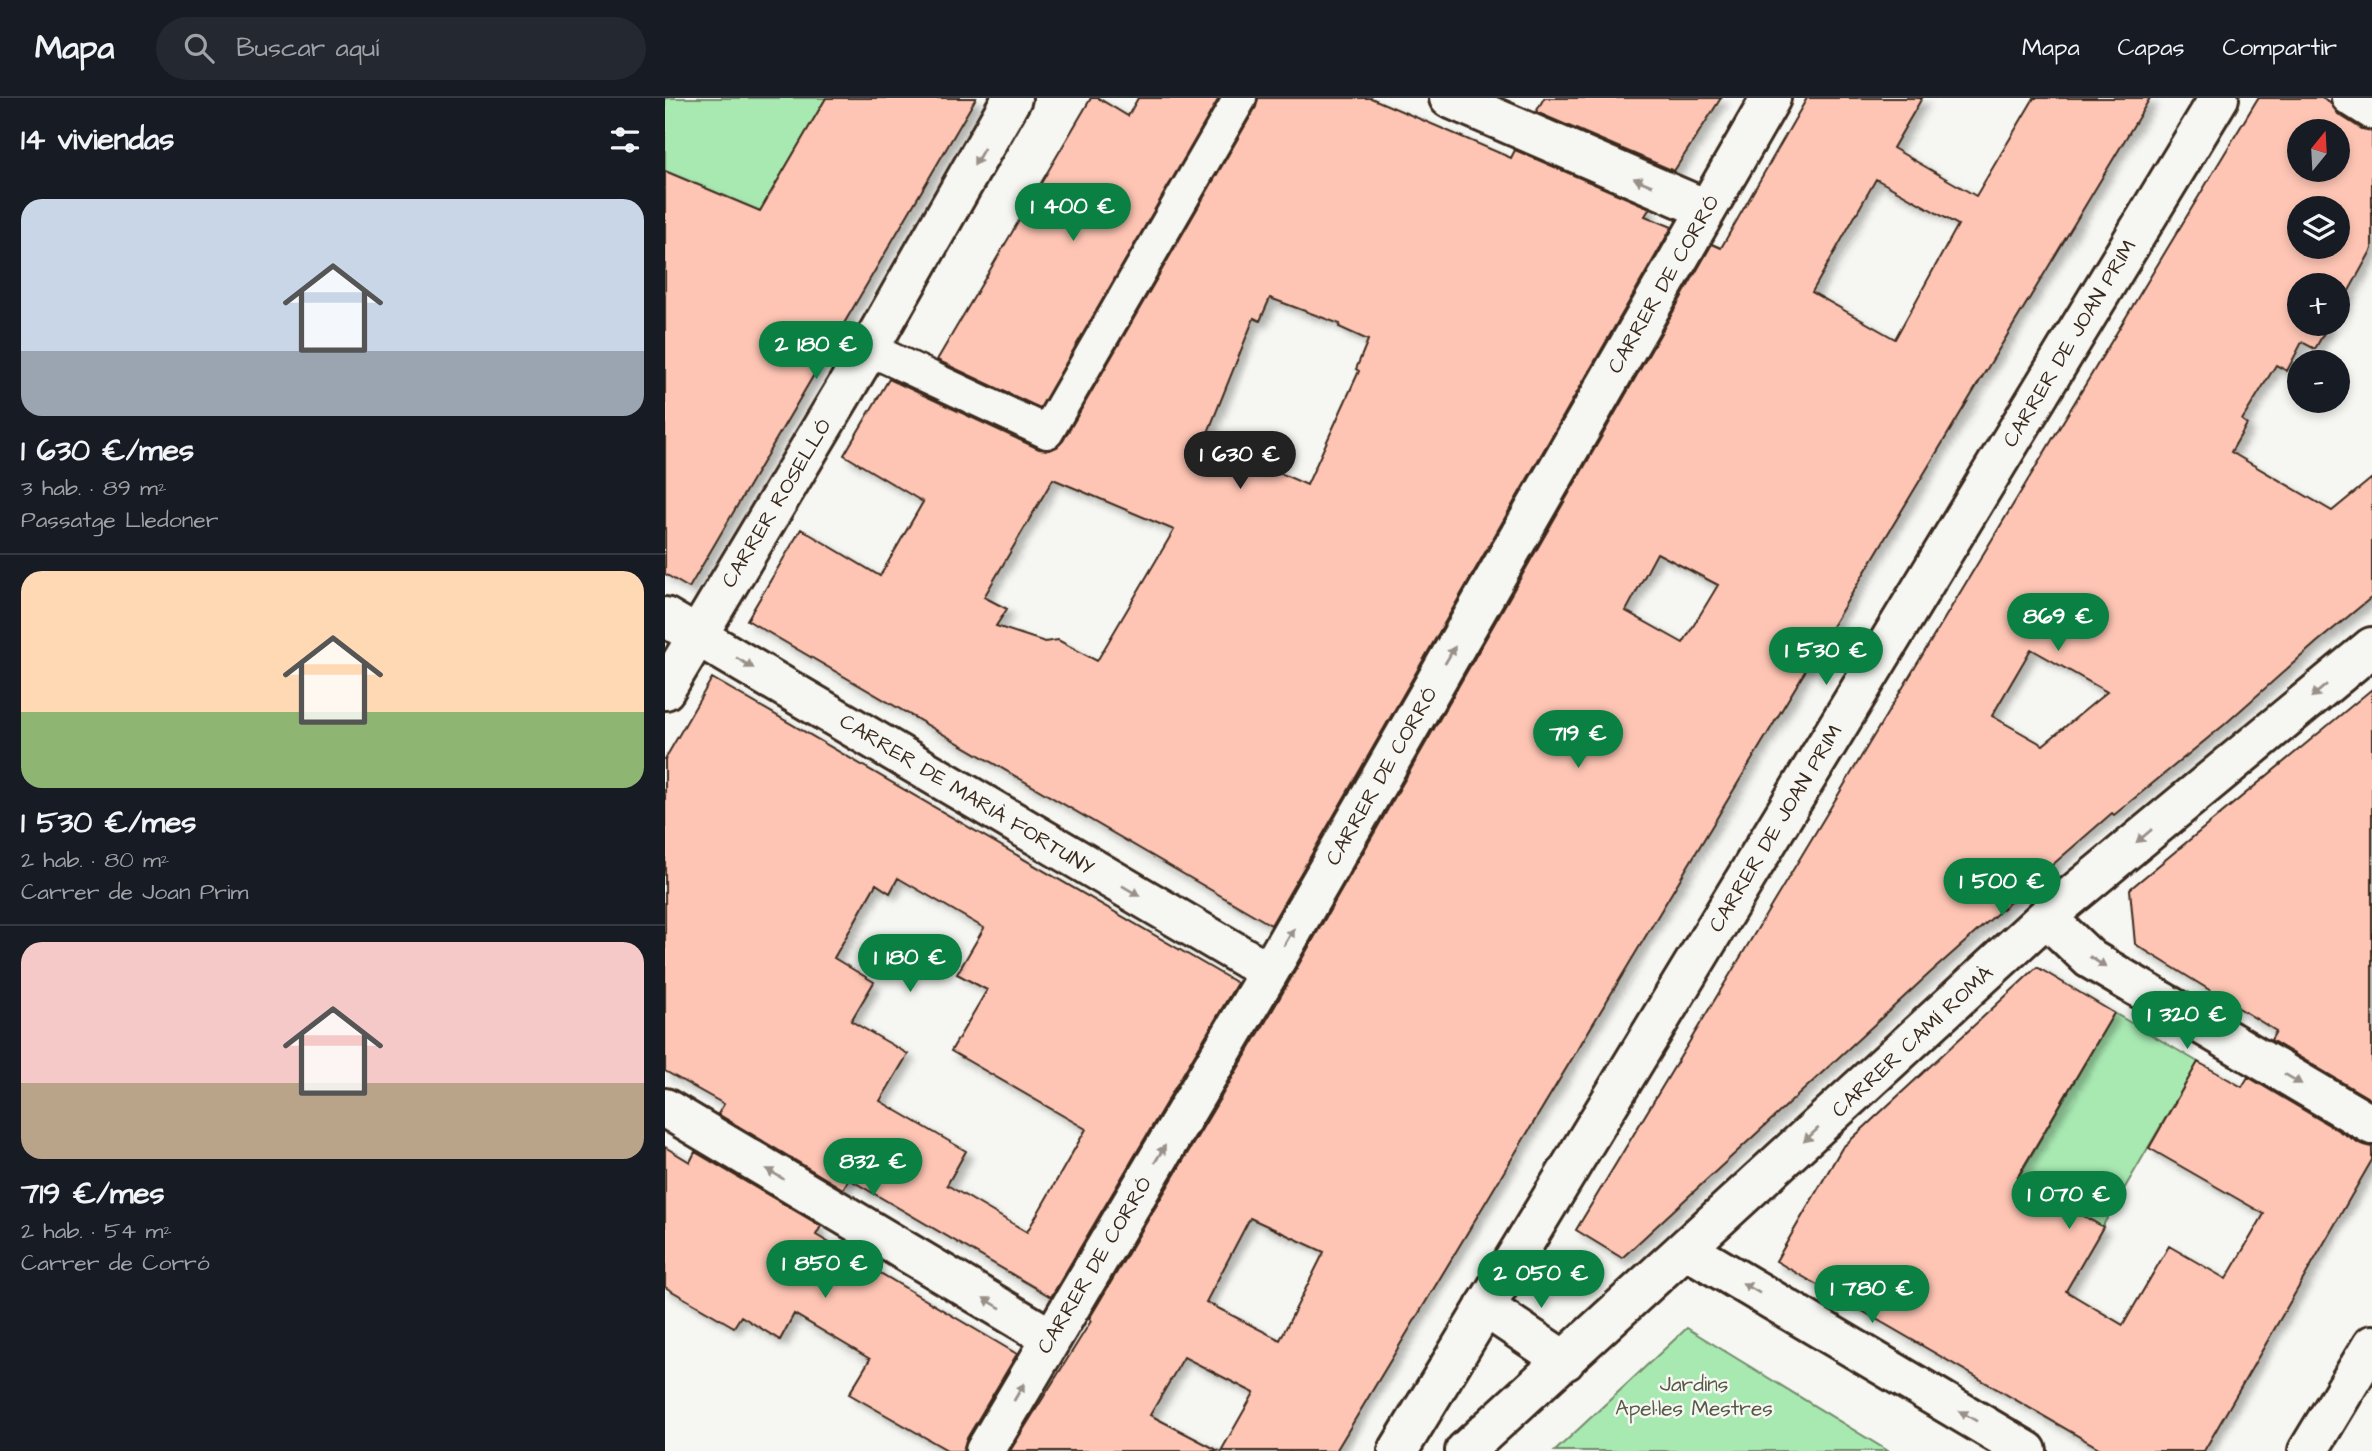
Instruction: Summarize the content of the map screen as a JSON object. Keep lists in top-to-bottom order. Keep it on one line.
{"streets":{"street":["CARRER DE CORRÓ","CARRER DE JOAN PRIM","CARRER ROSELLÓ","CARRER DE MARIÀ FORTUNY","CARRER CAMÍ ROMÀ"]},"crossings":[["CARRER DE CORRÓ","CARRER DE MARIÀ FORTUNY"],["CARRER ROSELLÓ","CARRER DE MARIÀ FORTUNY"]],"one_way":["CARRER DE CORRÓ","CARRER ROSELLÓ","CARRER DE MARIÀ FORTUNY","CARRER CAMÍ ROMÀ"],"parks":["Jardins Apel·les Mestres"],"north":"top","page":{"header":"Mapa","search":"Buscar aquí","nav":["Mapa","Capas","Compartir"],"heading":"14 viviendas","map_buttons":["+","−"],"list":[{"name":"1 630 €/mes","note":"3 hab. · 89 m² · Passatge Lledoner"},{"name":"1 530 €/mes","note":"2 hab. · 80 m² · Carrer de Joan Prim"},{"name":"719 €/mes","note":"2 hab. · 54 m² · Carrer de Corró"}],"price":["1 400 €","2 180 €","1 630 €","869 €","1 530 €","719 €","1 500 €","1 180 €","1 320 €","832 €","1 070 €","1 850 €","2 050 €","1 780 €"]}}
